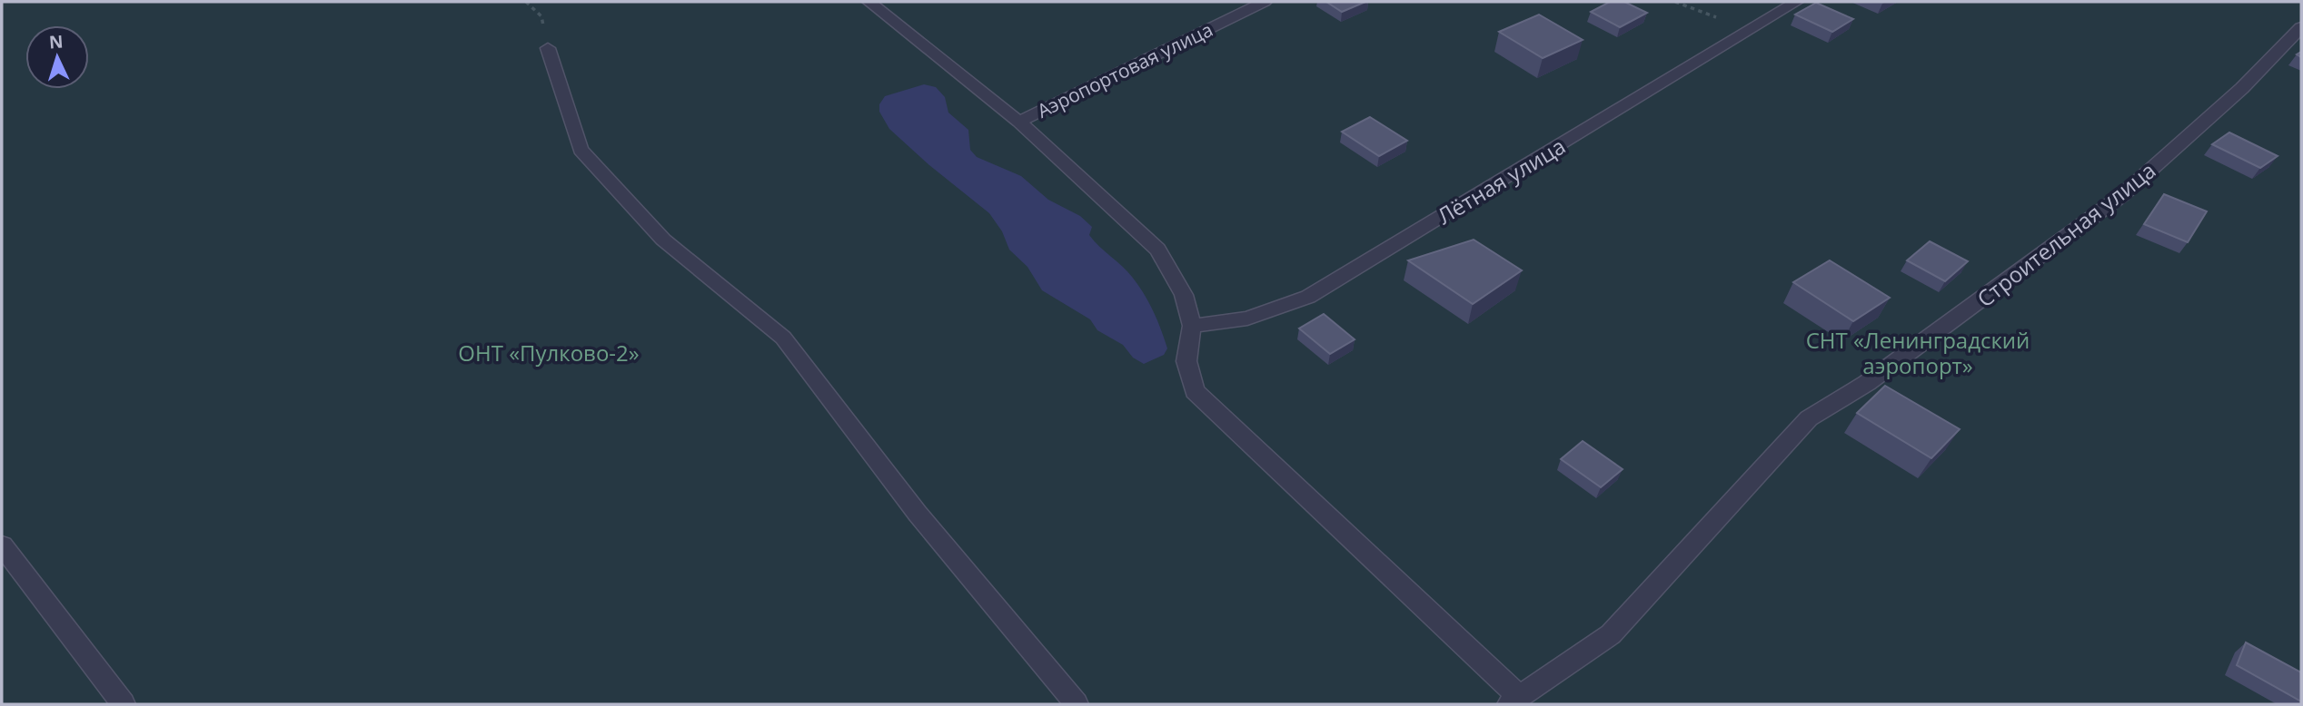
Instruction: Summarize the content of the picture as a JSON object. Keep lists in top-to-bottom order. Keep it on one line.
{"streets":{"lane":["Аэропортовая улица","Лётная улица","Строительная улица"]},"parks":["СНТ «Ленинградский аэропорт»","ОНТ «Пулково-2»"],"north":"top"}
